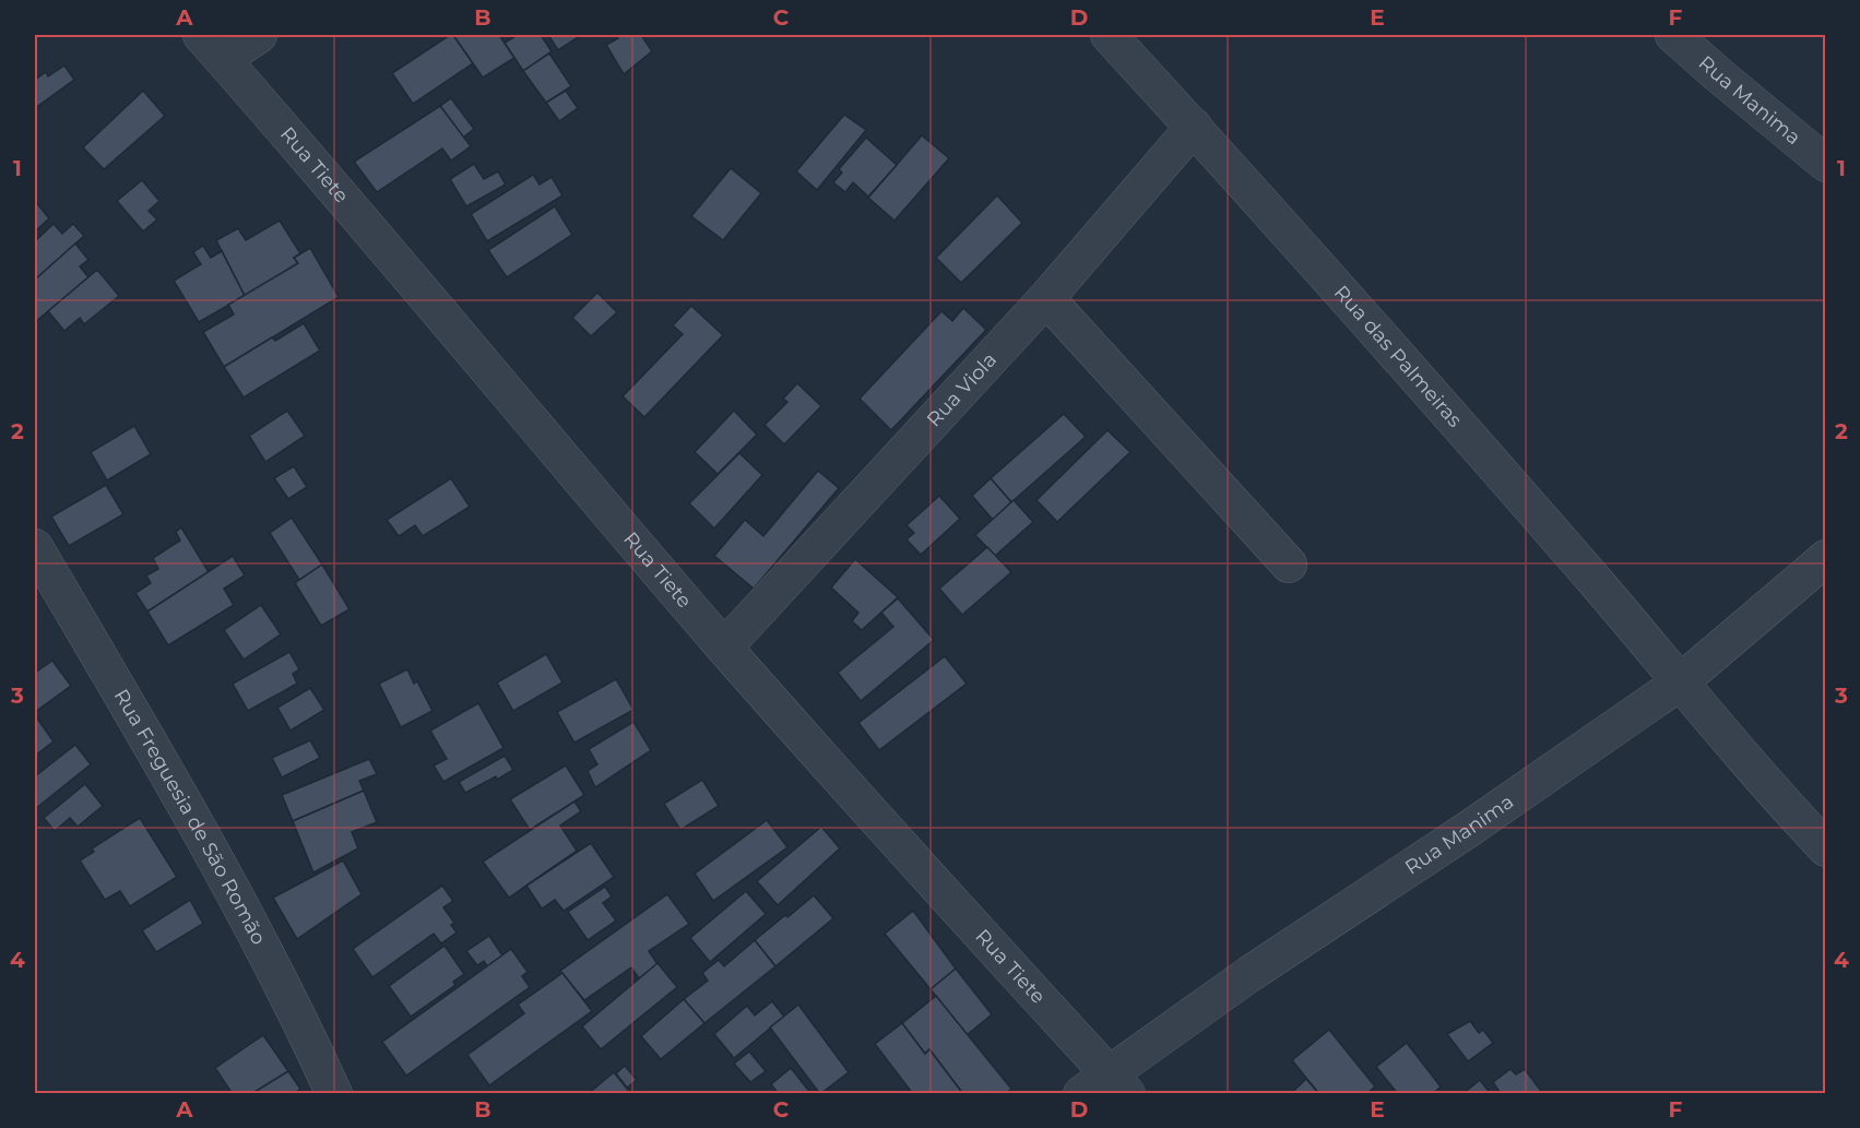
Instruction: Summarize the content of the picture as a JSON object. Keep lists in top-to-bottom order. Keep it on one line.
{"streets":{"street":["Rua Manima","Rua Tiete","Rua das Palmeiras","Rua Viola","Rua Freguesia de São Romão"]},"crossings":[["Rua Manima","Rua Tiete"],["Rua Manima","Rua das Palmeiras"],["Rua Tiete","Rua Viola"],["Rua das Palmeiras","Rua Viola"]],"grid":{"columns":["A","B","C","D","E","F"],"rows":["1","2","3","4"]}}
